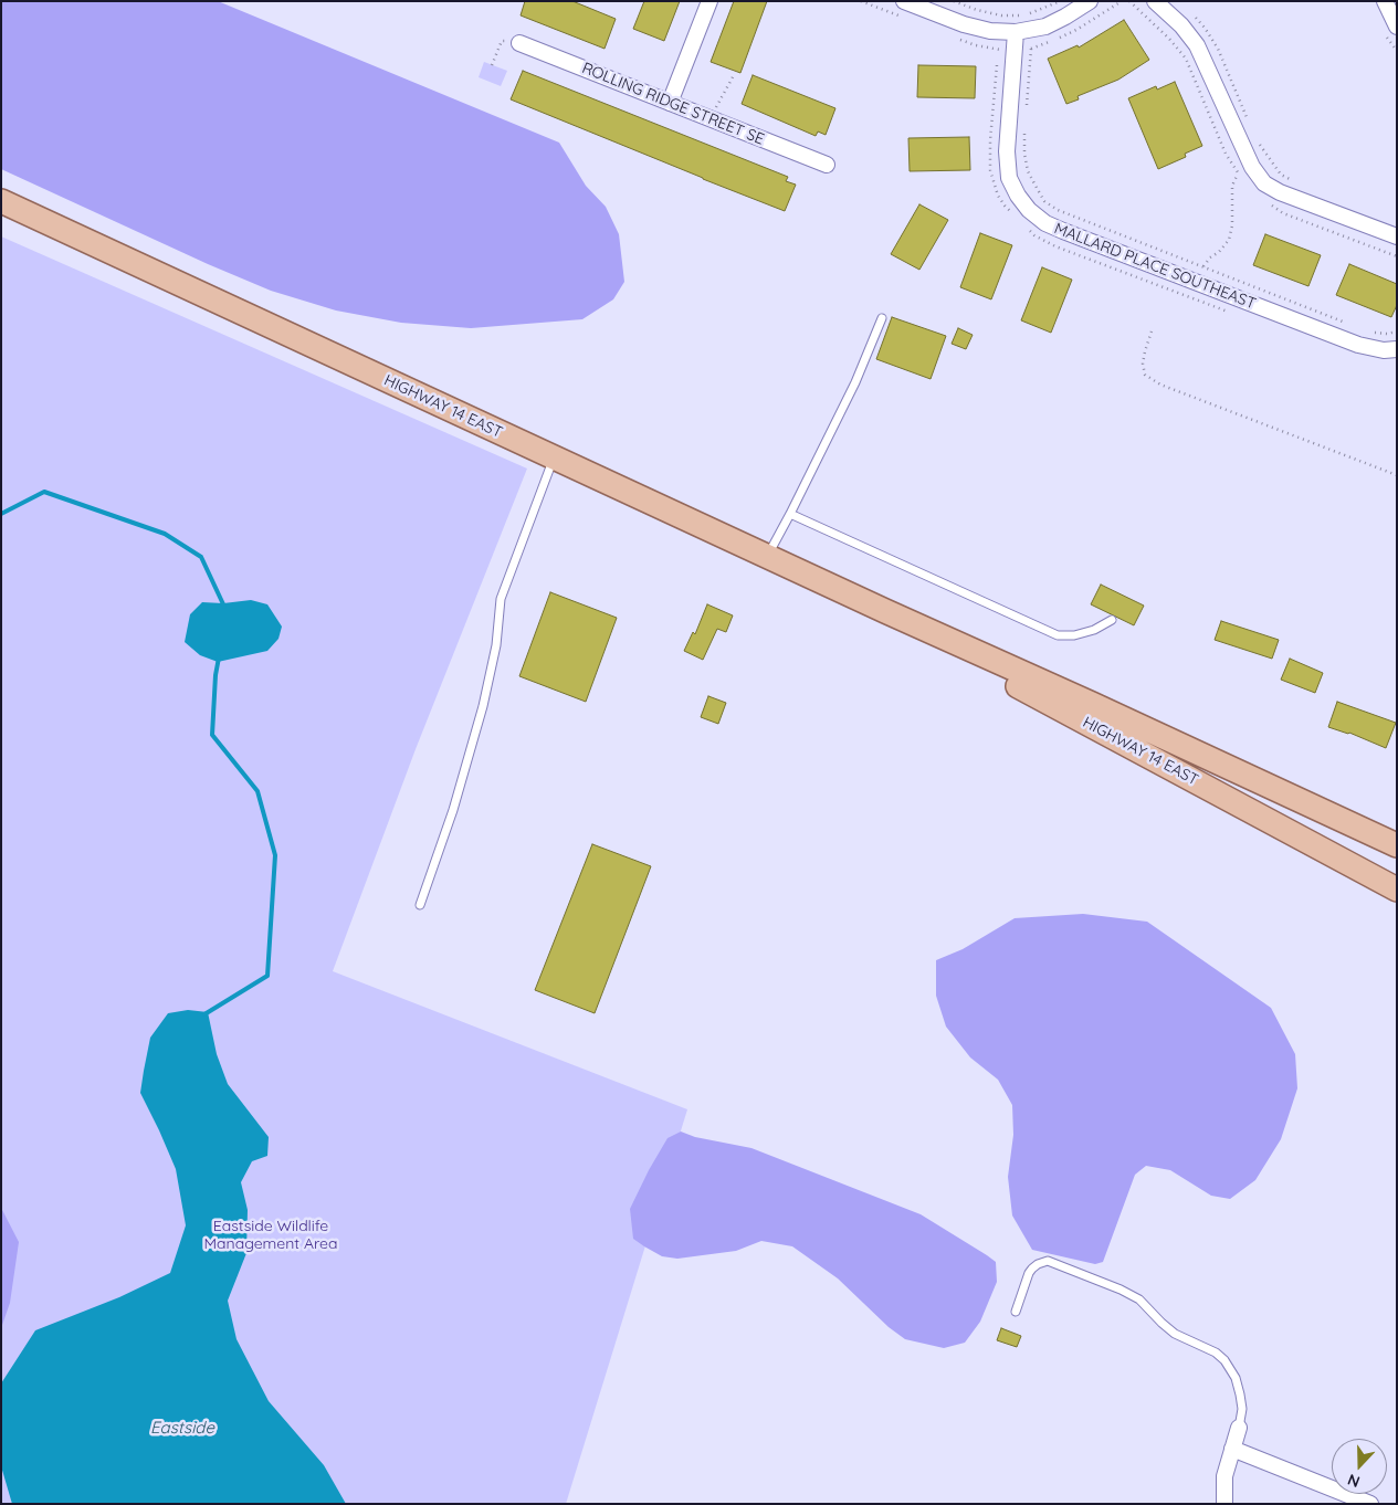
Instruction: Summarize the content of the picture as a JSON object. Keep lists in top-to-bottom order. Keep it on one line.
{"streets":{"main road":["HIGHWAY 14 EAST"],"street":["ROLLING RIDGE STREET SE","MALLARD PLACE SOUTHEAST"]},"water":["Eastside"],"parks":["Eastside Wildlife Management Area"],"north":"bottom"}
